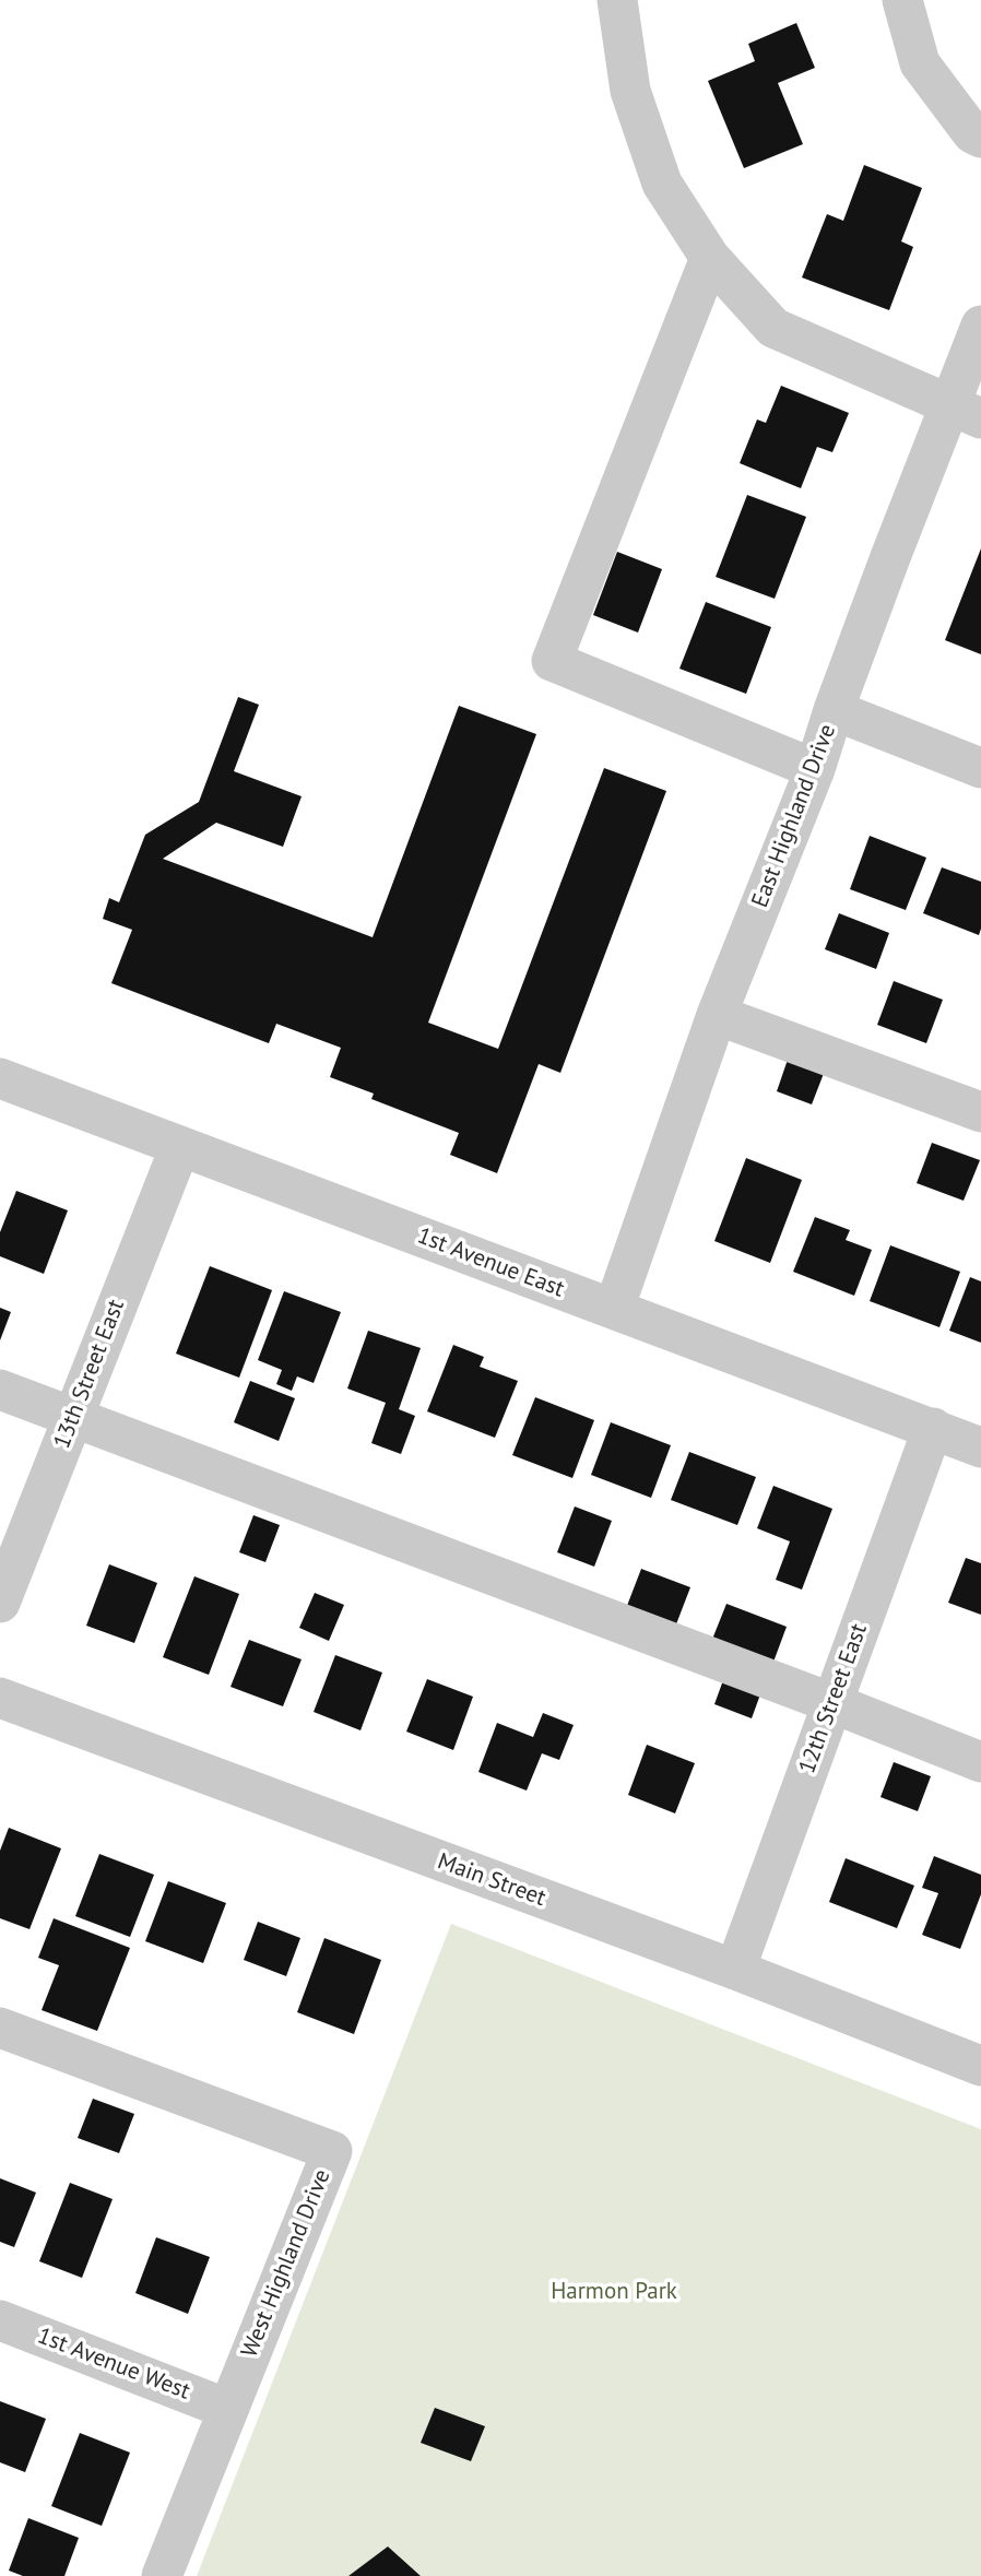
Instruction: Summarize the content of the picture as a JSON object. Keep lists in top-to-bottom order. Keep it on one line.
{"streets":{"street":["East Highland Drive","1st Avenue East","13th Street East","12th Street East","Main Street","West Highland Drive","1st Avenue West"]},"crossings":[["East Highland Drive","1st Avenue East"],["1st Avenue East","13th Street East"],["1st Avenue East","12th Street East"],["12th Street East","Main Street"],["West Highland Drive","1st Avenue West"]],"parks":["Harmon Park"]}
